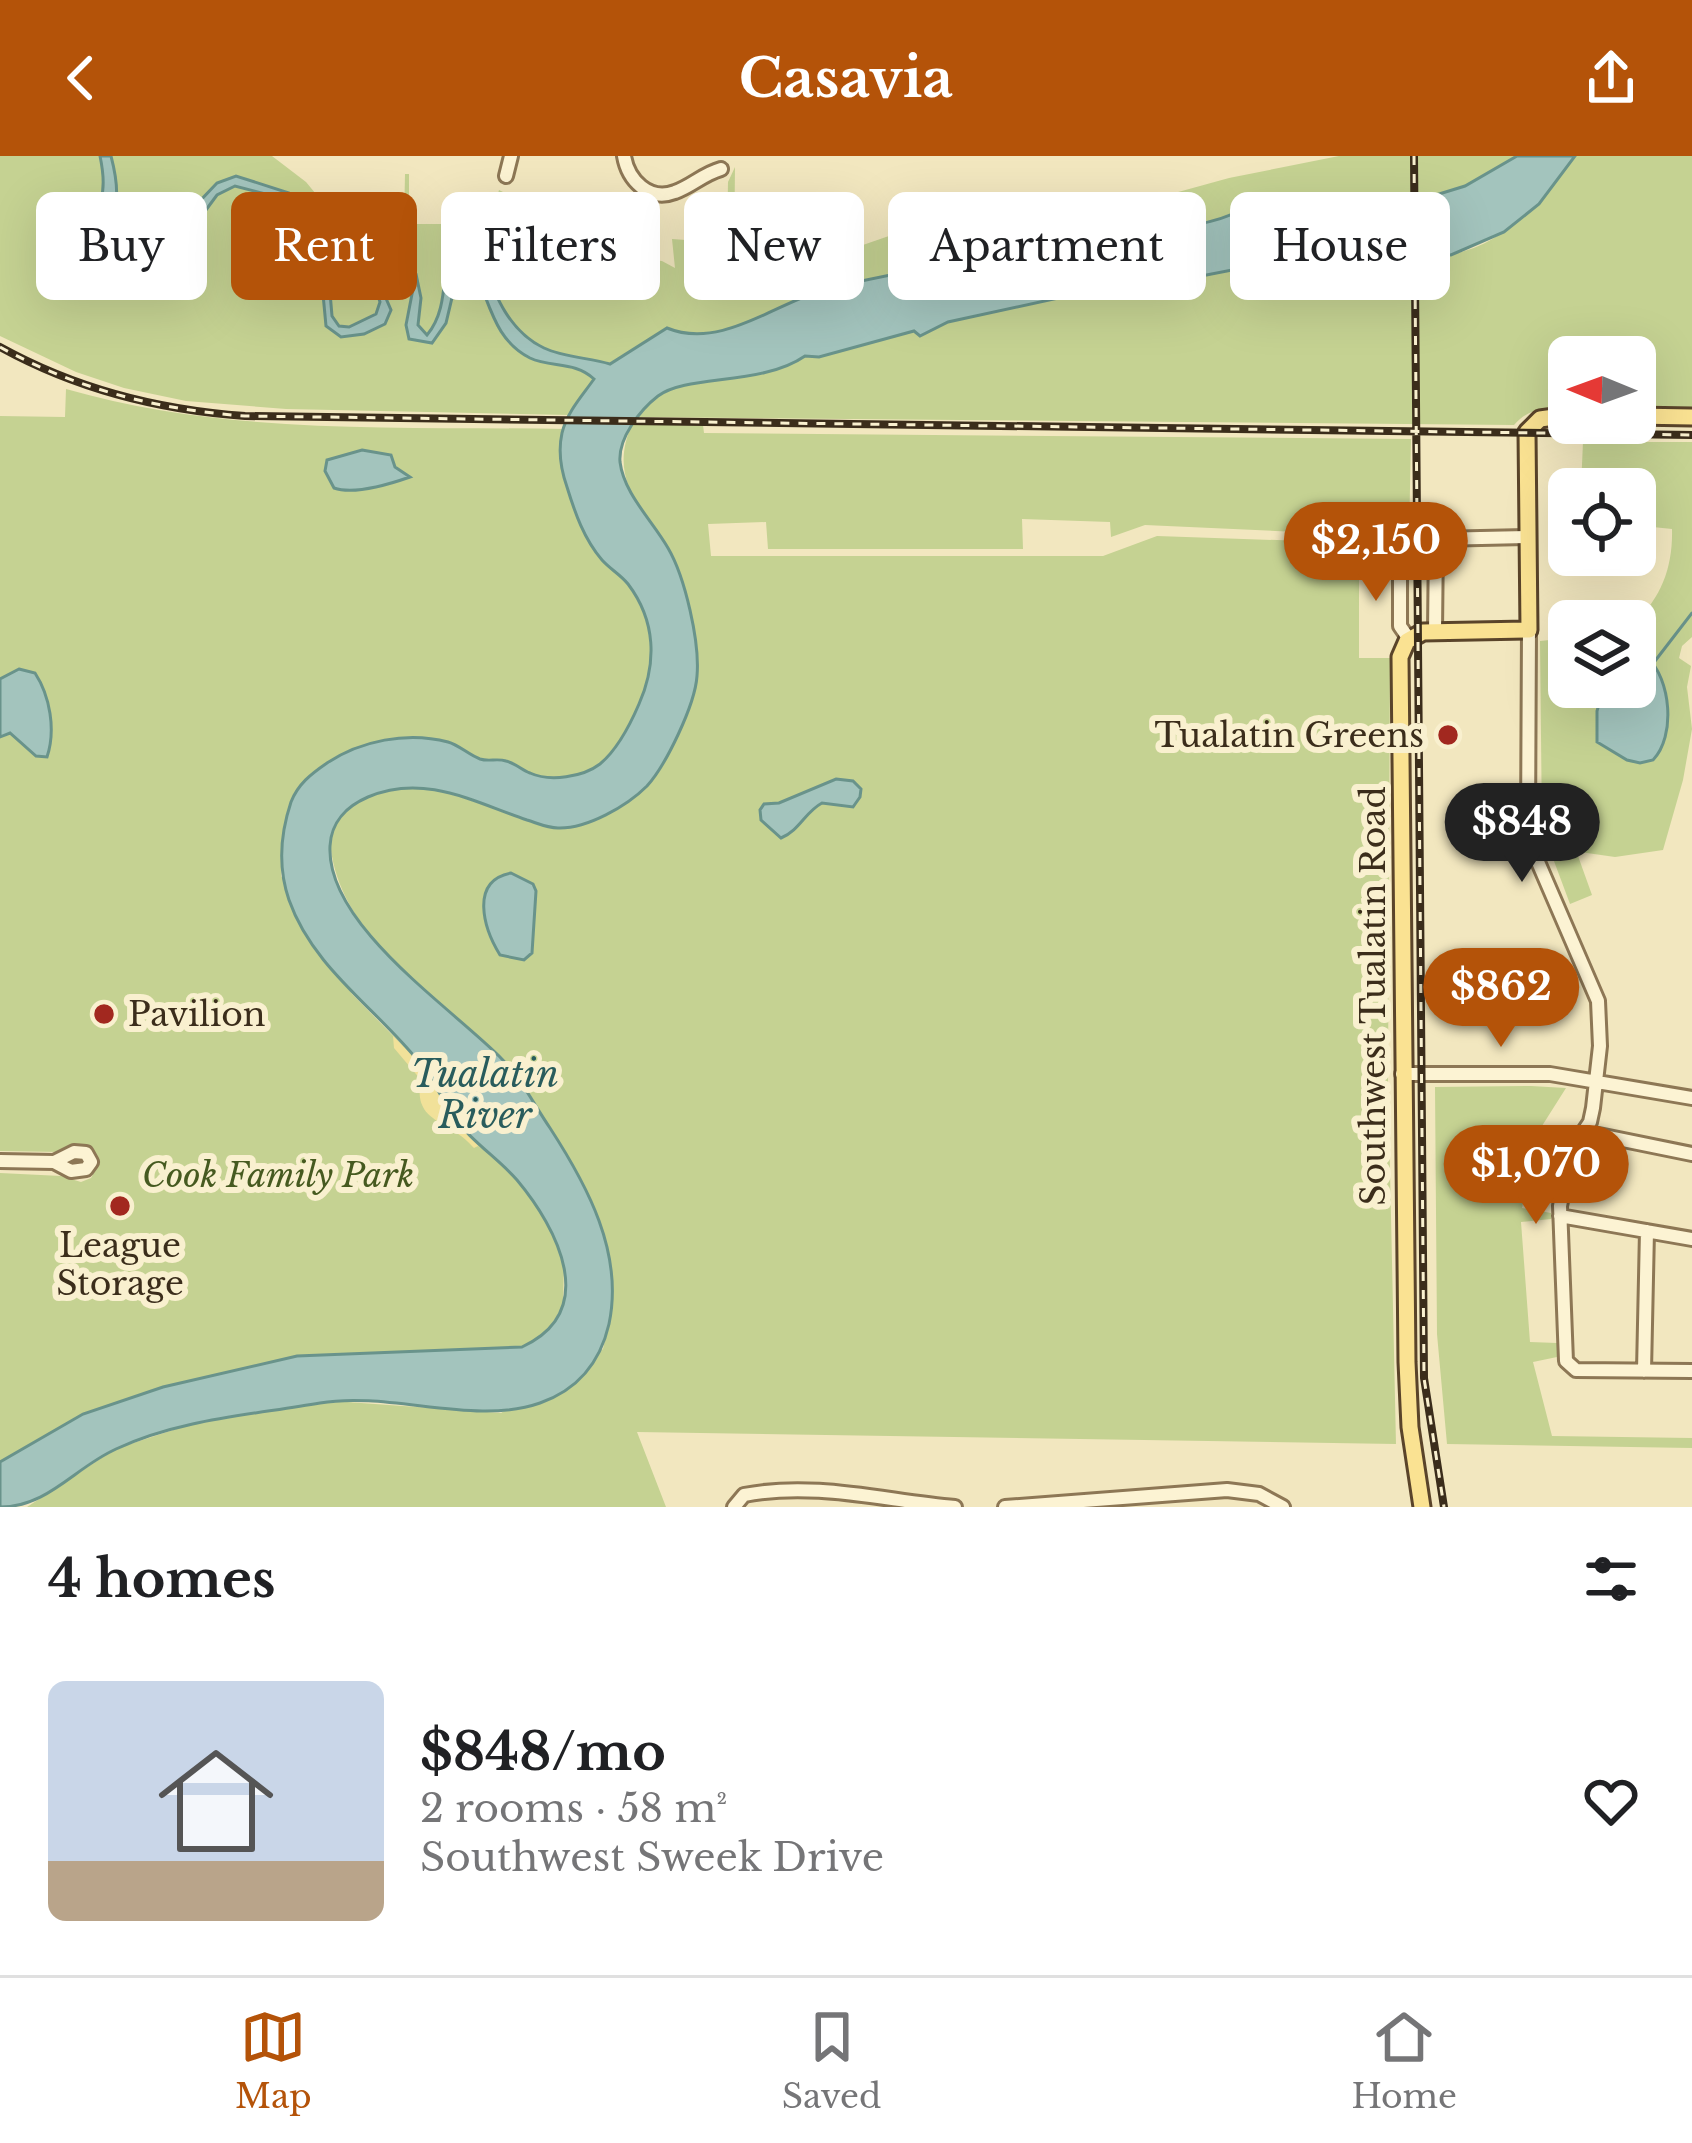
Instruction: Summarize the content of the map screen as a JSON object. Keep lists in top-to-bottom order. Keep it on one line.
{"streets":{"main road":["Southwest Tualatin Road"]},"water":["Tualatin River"],"parks":["Cook Family Park"],"places":["Tualatin Greens","Pavilion","League Storage"],"north":"left","page":{"header":"Casavia","chip":["Buy","Rent","Filters","New","Apartment","House"],"price":["$2,150","$848","$862","$1,070"],"heading":"4 homes","list":[{"name":"$848/mo","note":"2 rooms · 58 m² · Southwest Sweek Drive"}],"tabs":["Map","Saved","Home"]}}
